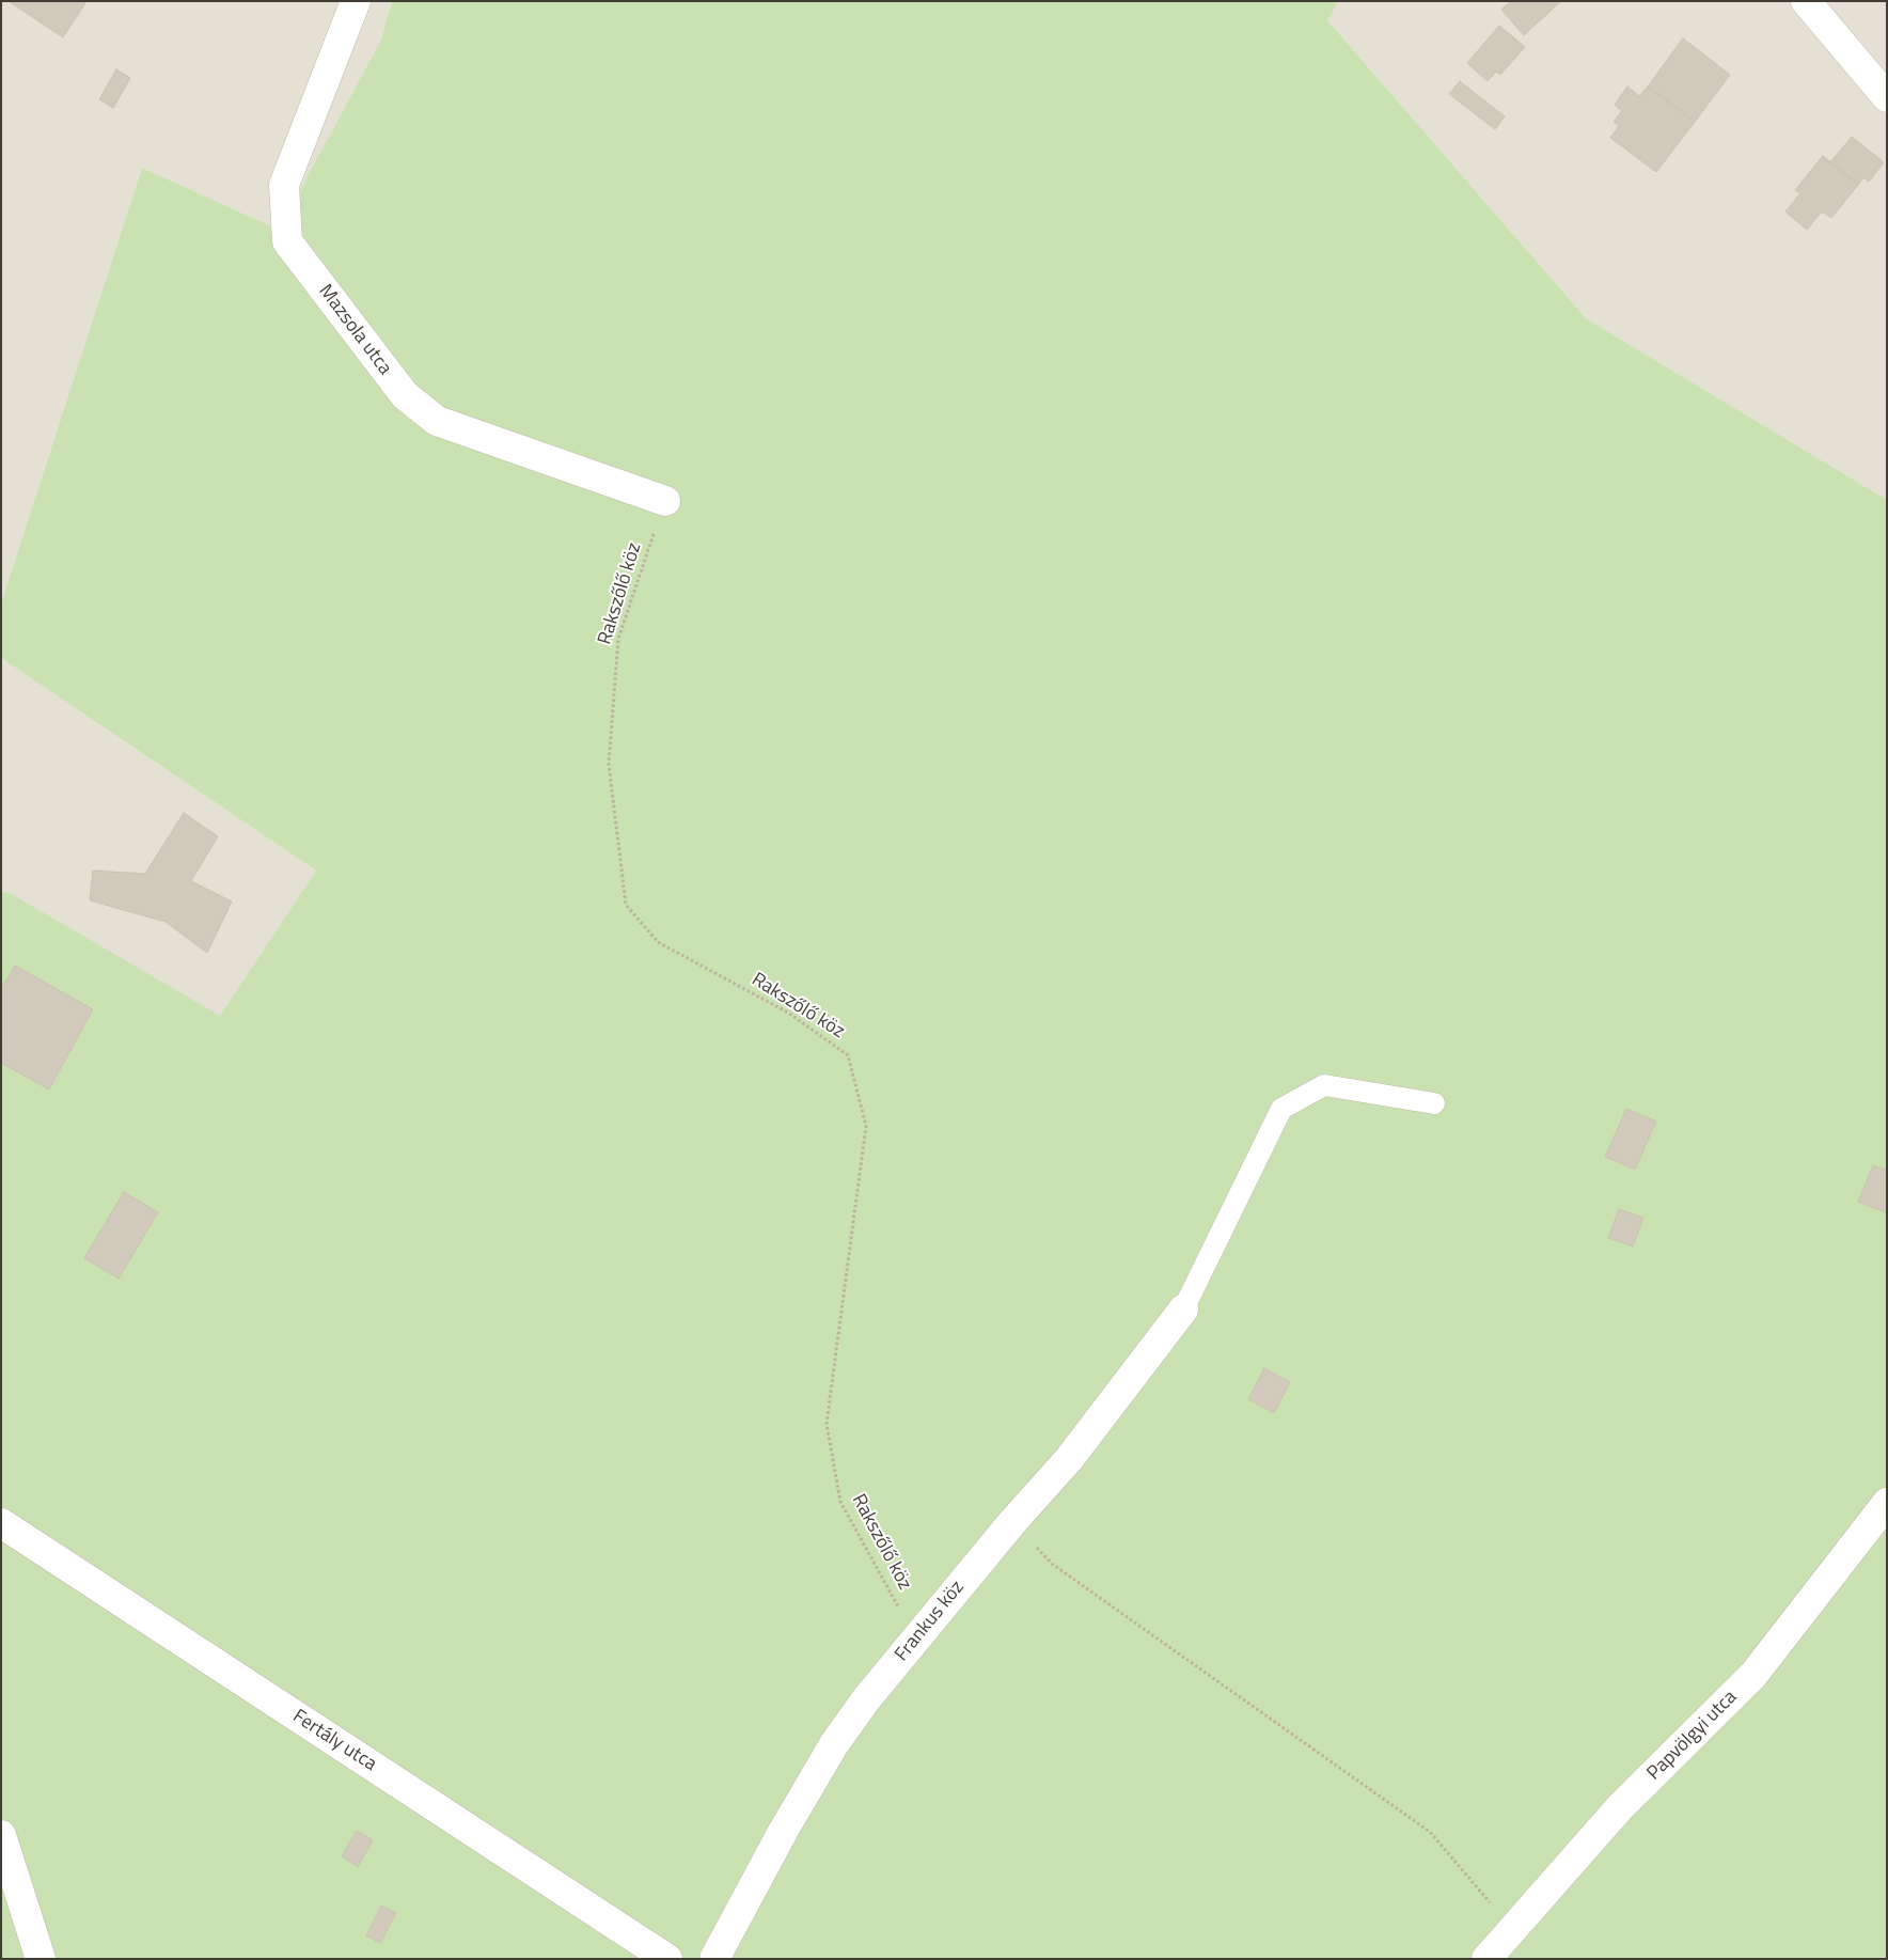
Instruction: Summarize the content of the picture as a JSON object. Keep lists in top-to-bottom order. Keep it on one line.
{"streets":{"street":["Mazsola utca","Frankus köz","Papvölgyi utca","Fertály utca"],"path":["Rakszőlő köz"]},"crossings":[["Mazsola utca","Rakszőlő köz"],["Rakszőlő köz","Frankus köz"]]}
